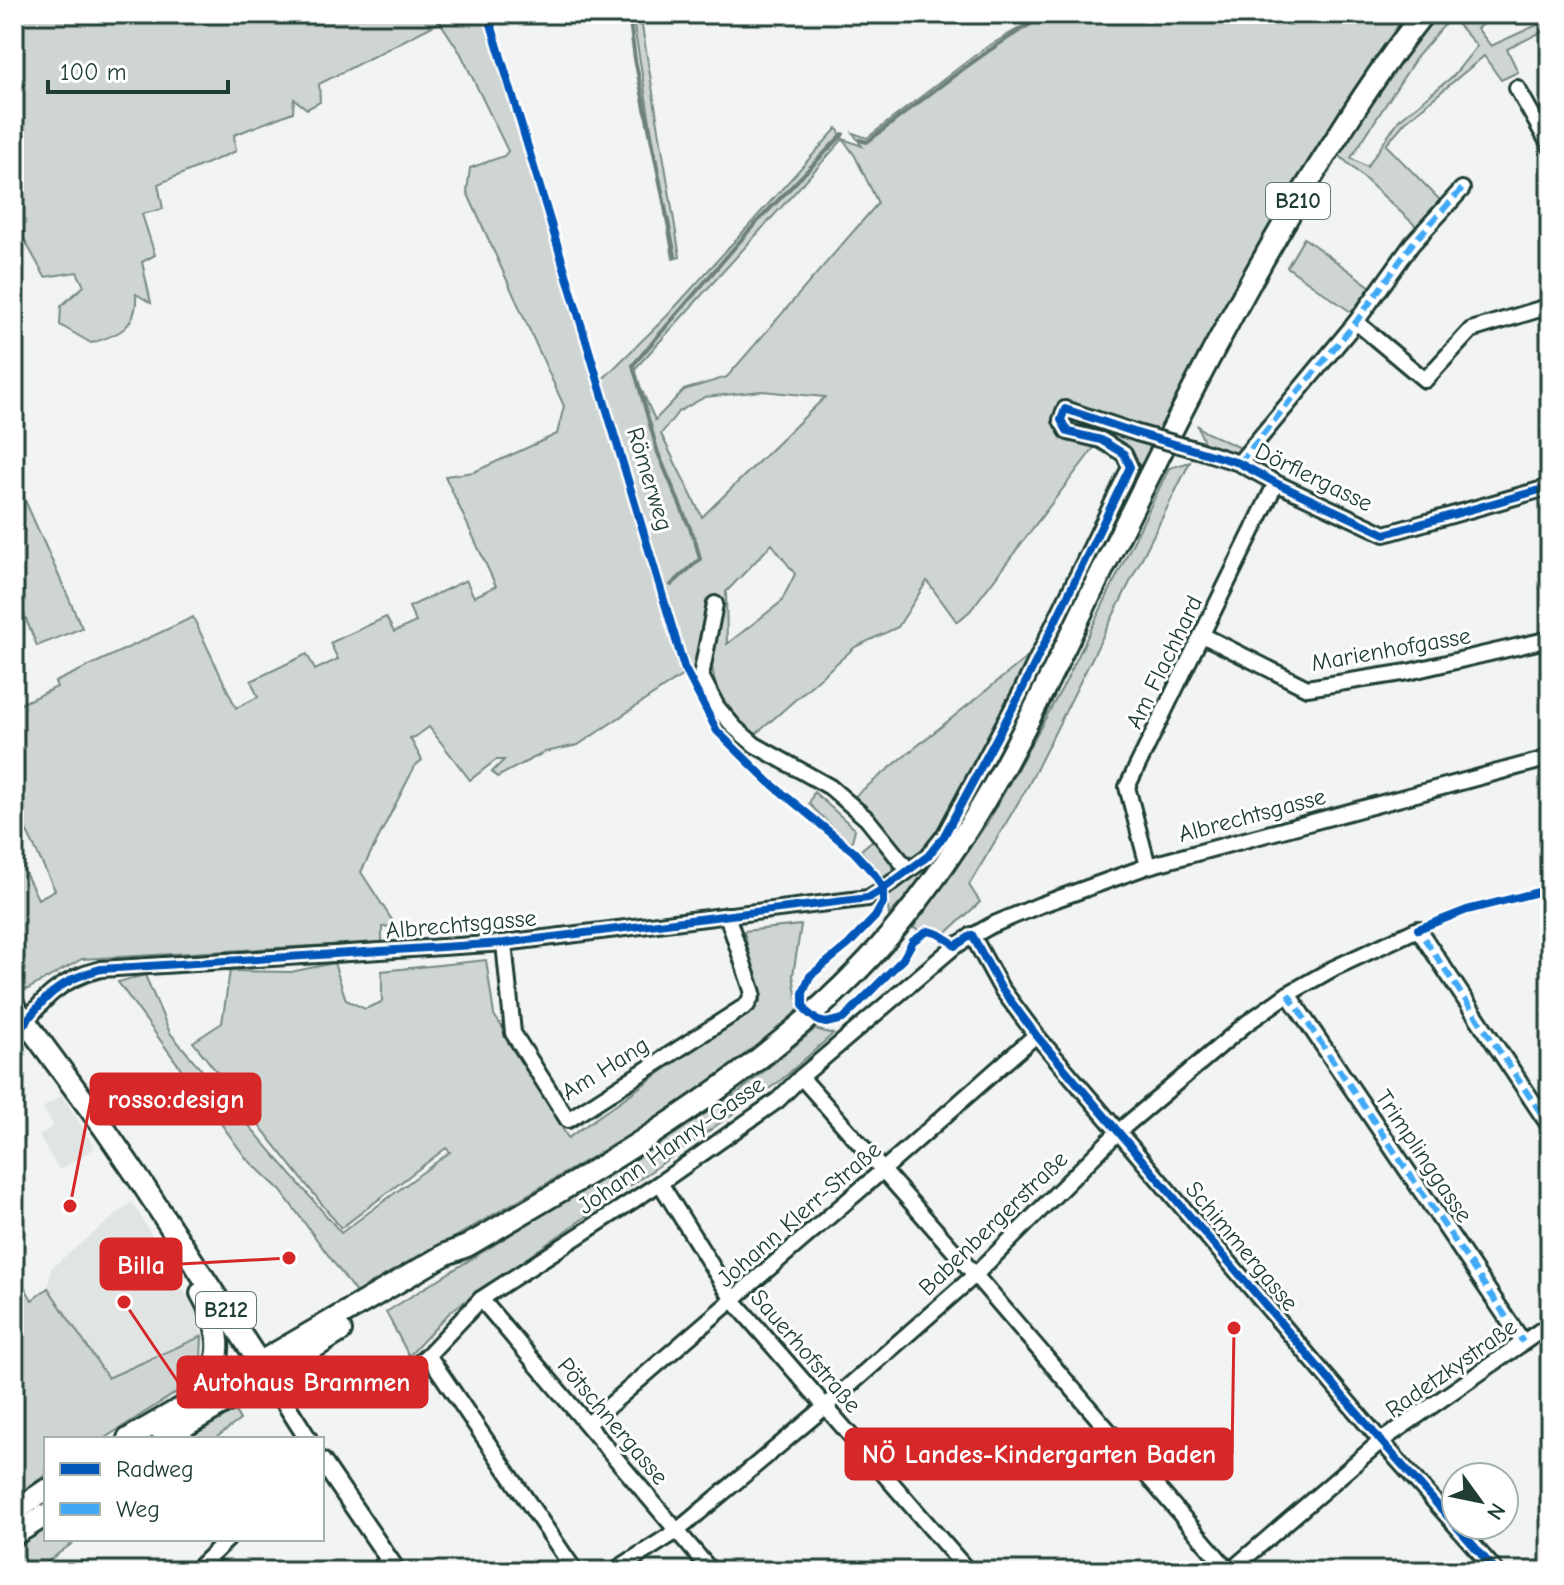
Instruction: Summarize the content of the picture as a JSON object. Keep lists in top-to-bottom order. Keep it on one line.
{"streets":{"main road":["B210","B212"],"street":["Dörflergasse","Marienhofgasse","Am Flachhard","Albrechtsgasse","Am Hang","Johann Hanny-Gasse","Trimplinggasse","Johann Klerr-Straße","Babenbergerstraße","Schimmergasse","Sauerhofstraße","Radetzkystraße","Pötschnergasse"],"cycle path":["Römerweg"]},"crossings":[["B210","B212"],["Dörflergasse","Am Flachhard"],["Dörflergasse","Albrechtsgasse"],["Marienhofgasse","Am Flachhard"],["Am Flachhard","Albrechtsgasse"],["Albrechtsgasse","Am Hang"],["Albrechtsgasse","Johann Hanny-Gasse"],["Albrechtsgasse","Schimmergasse"],["Albrechtsgasse","B212"],["Johann Hanny-Gasse","Schimmergasse"],["Johann Hanny-Gasse","Sauerhofstraße"],["Johann Hanny-Gasse","Pötschnergasse"],["Trimplinggasse","Babenbergerstraße"],["Trimplinggasse","Radetzkystraße"],["Johann Klerr-Straße","Schimmergasse"],["Johann Klerr-Straße","Sauerhofstraße"],["Johann Klerr-Straße","Pötschnergasse"],["Babenbergerstraße","Schimmergasse"],["Babenbergerstraße","Sauerhofstraße"],["Babenbergerstraße","Pötschnergasse"],["Schimmergasse","Radetzkystraße"]],"places":["rosso:design","Billa","Autohaus Brammen","NÖ Landes-Kindergarten Baden"],"legend":["Radweg","Weg"],"scale_bar":"100 m","north":"bottom right"}
